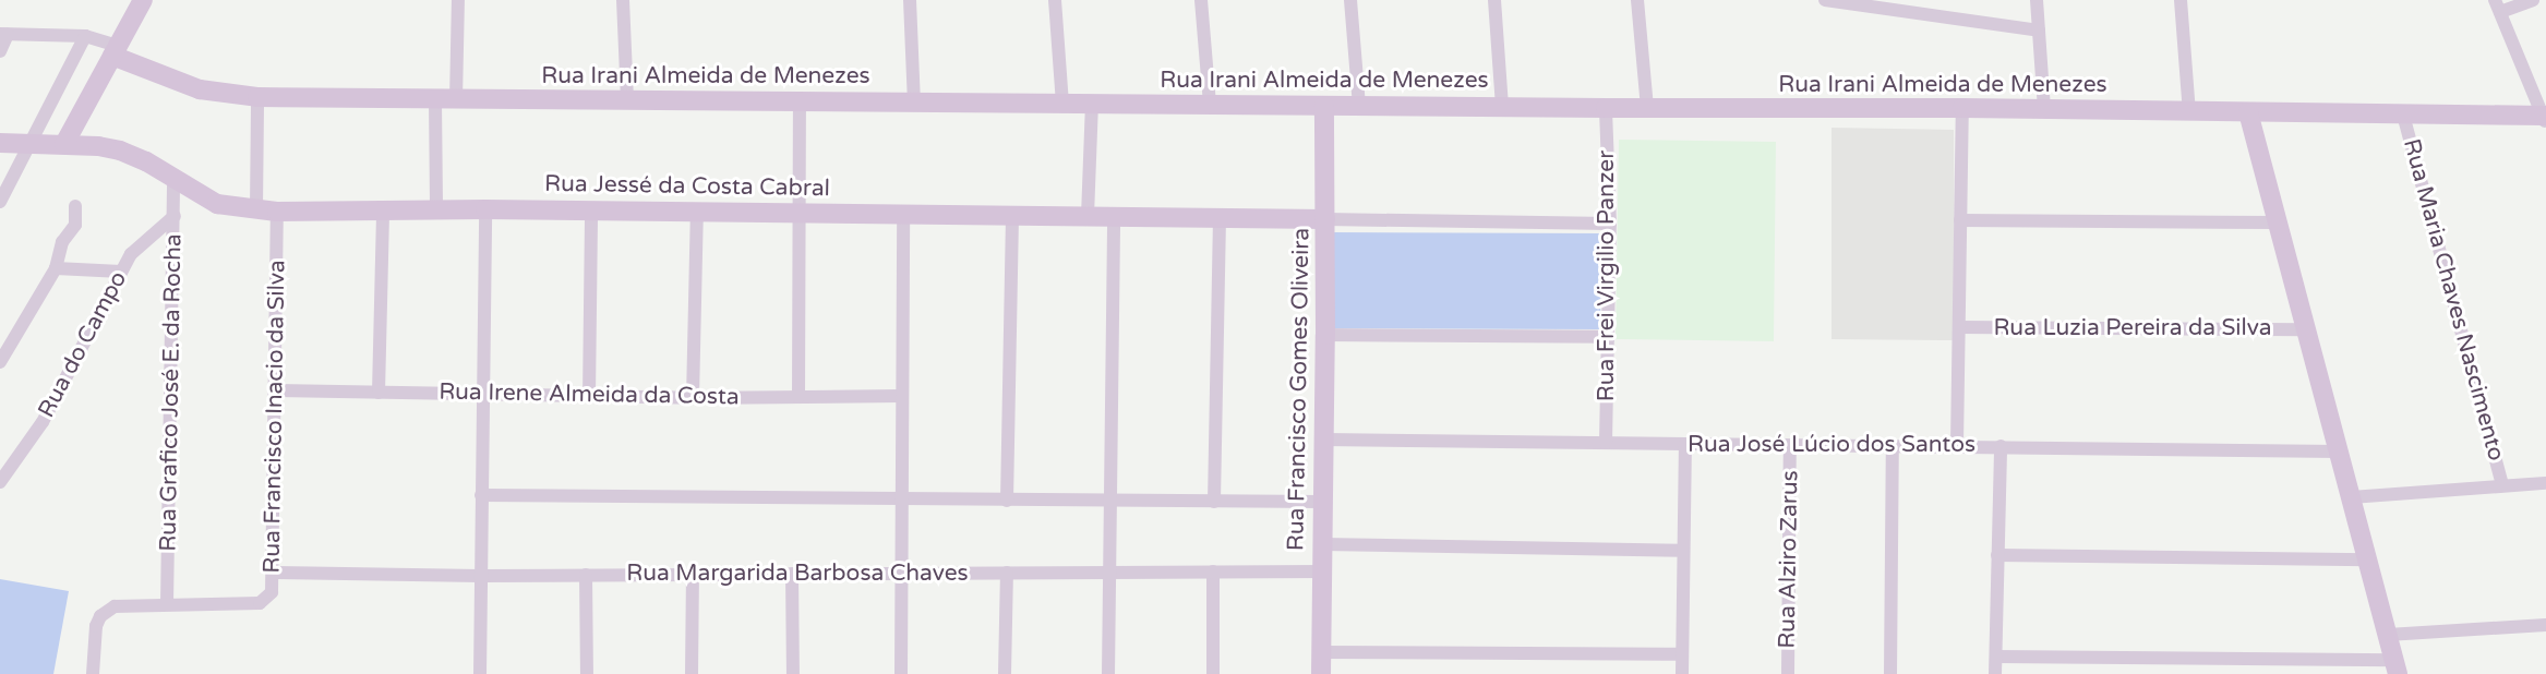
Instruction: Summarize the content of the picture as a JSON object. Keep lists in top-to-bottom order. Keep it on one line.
{"streets":{"main road":["Rua Irani Almeida de Menezes","Rua Jessé da Costa Cabral","Rua Francisco Gomes Oliveira"],"street":["Rua Frei Virgilio Panzer","Rua Maria Chaves Nascimento","Rua Luzia Pereira da Silva","Rua do Campo","Rua Grafico José E. da Rocha","Rua Irene Almeida da Costa","Rua Francisco Inacio da Silva","Rua José Lúcio dos Santos","Rua Alziro Zarus","Rua Margarida Barbosa Chaves"]},"crossings":[["Rua Irani Almeida de Menezes","Rua Frei Virgilio Panzer"],["Rua Irani Almeida de Menezes","Rua Maria Chaves Nascimento"],["Rua Irani Almeida de Menezes","Rua Francisco Gomes Oliveira"],["Rua Jessé da Costa Cabral","Rua Francisco Gomes Oliveira"],["Rua Jessé da Costa Cabral","Rua Grafico José E. da Rocha"],["Rua Jessé da Costa Cabral","Rua Francisco Inacio da Silva"],["Rua Frei Virgilio Panzer","Rua José Lúcio dos Santos"],["Rua do Campo","Rua Grafico José E. da Rocha"],["Rua Francisco Gomes Oliveira","Rua José Lúcio dos Santos"],["Rua Francisco Gomes Oliveira","Rua Margarida Barbosa Chaves"],["Rua Grafico José E. da Rocha","Rua Francisco Inacio da Silva"],["Rua Irene Almeida da Costa","Rua Francisco Inacio da Silva"],["Rua Francisco Inacio da Silva","Rua Margarida Barbosa Chaves"],["Rua José Lúcio dos Santos","Rua Alziro Zarus"]]}
